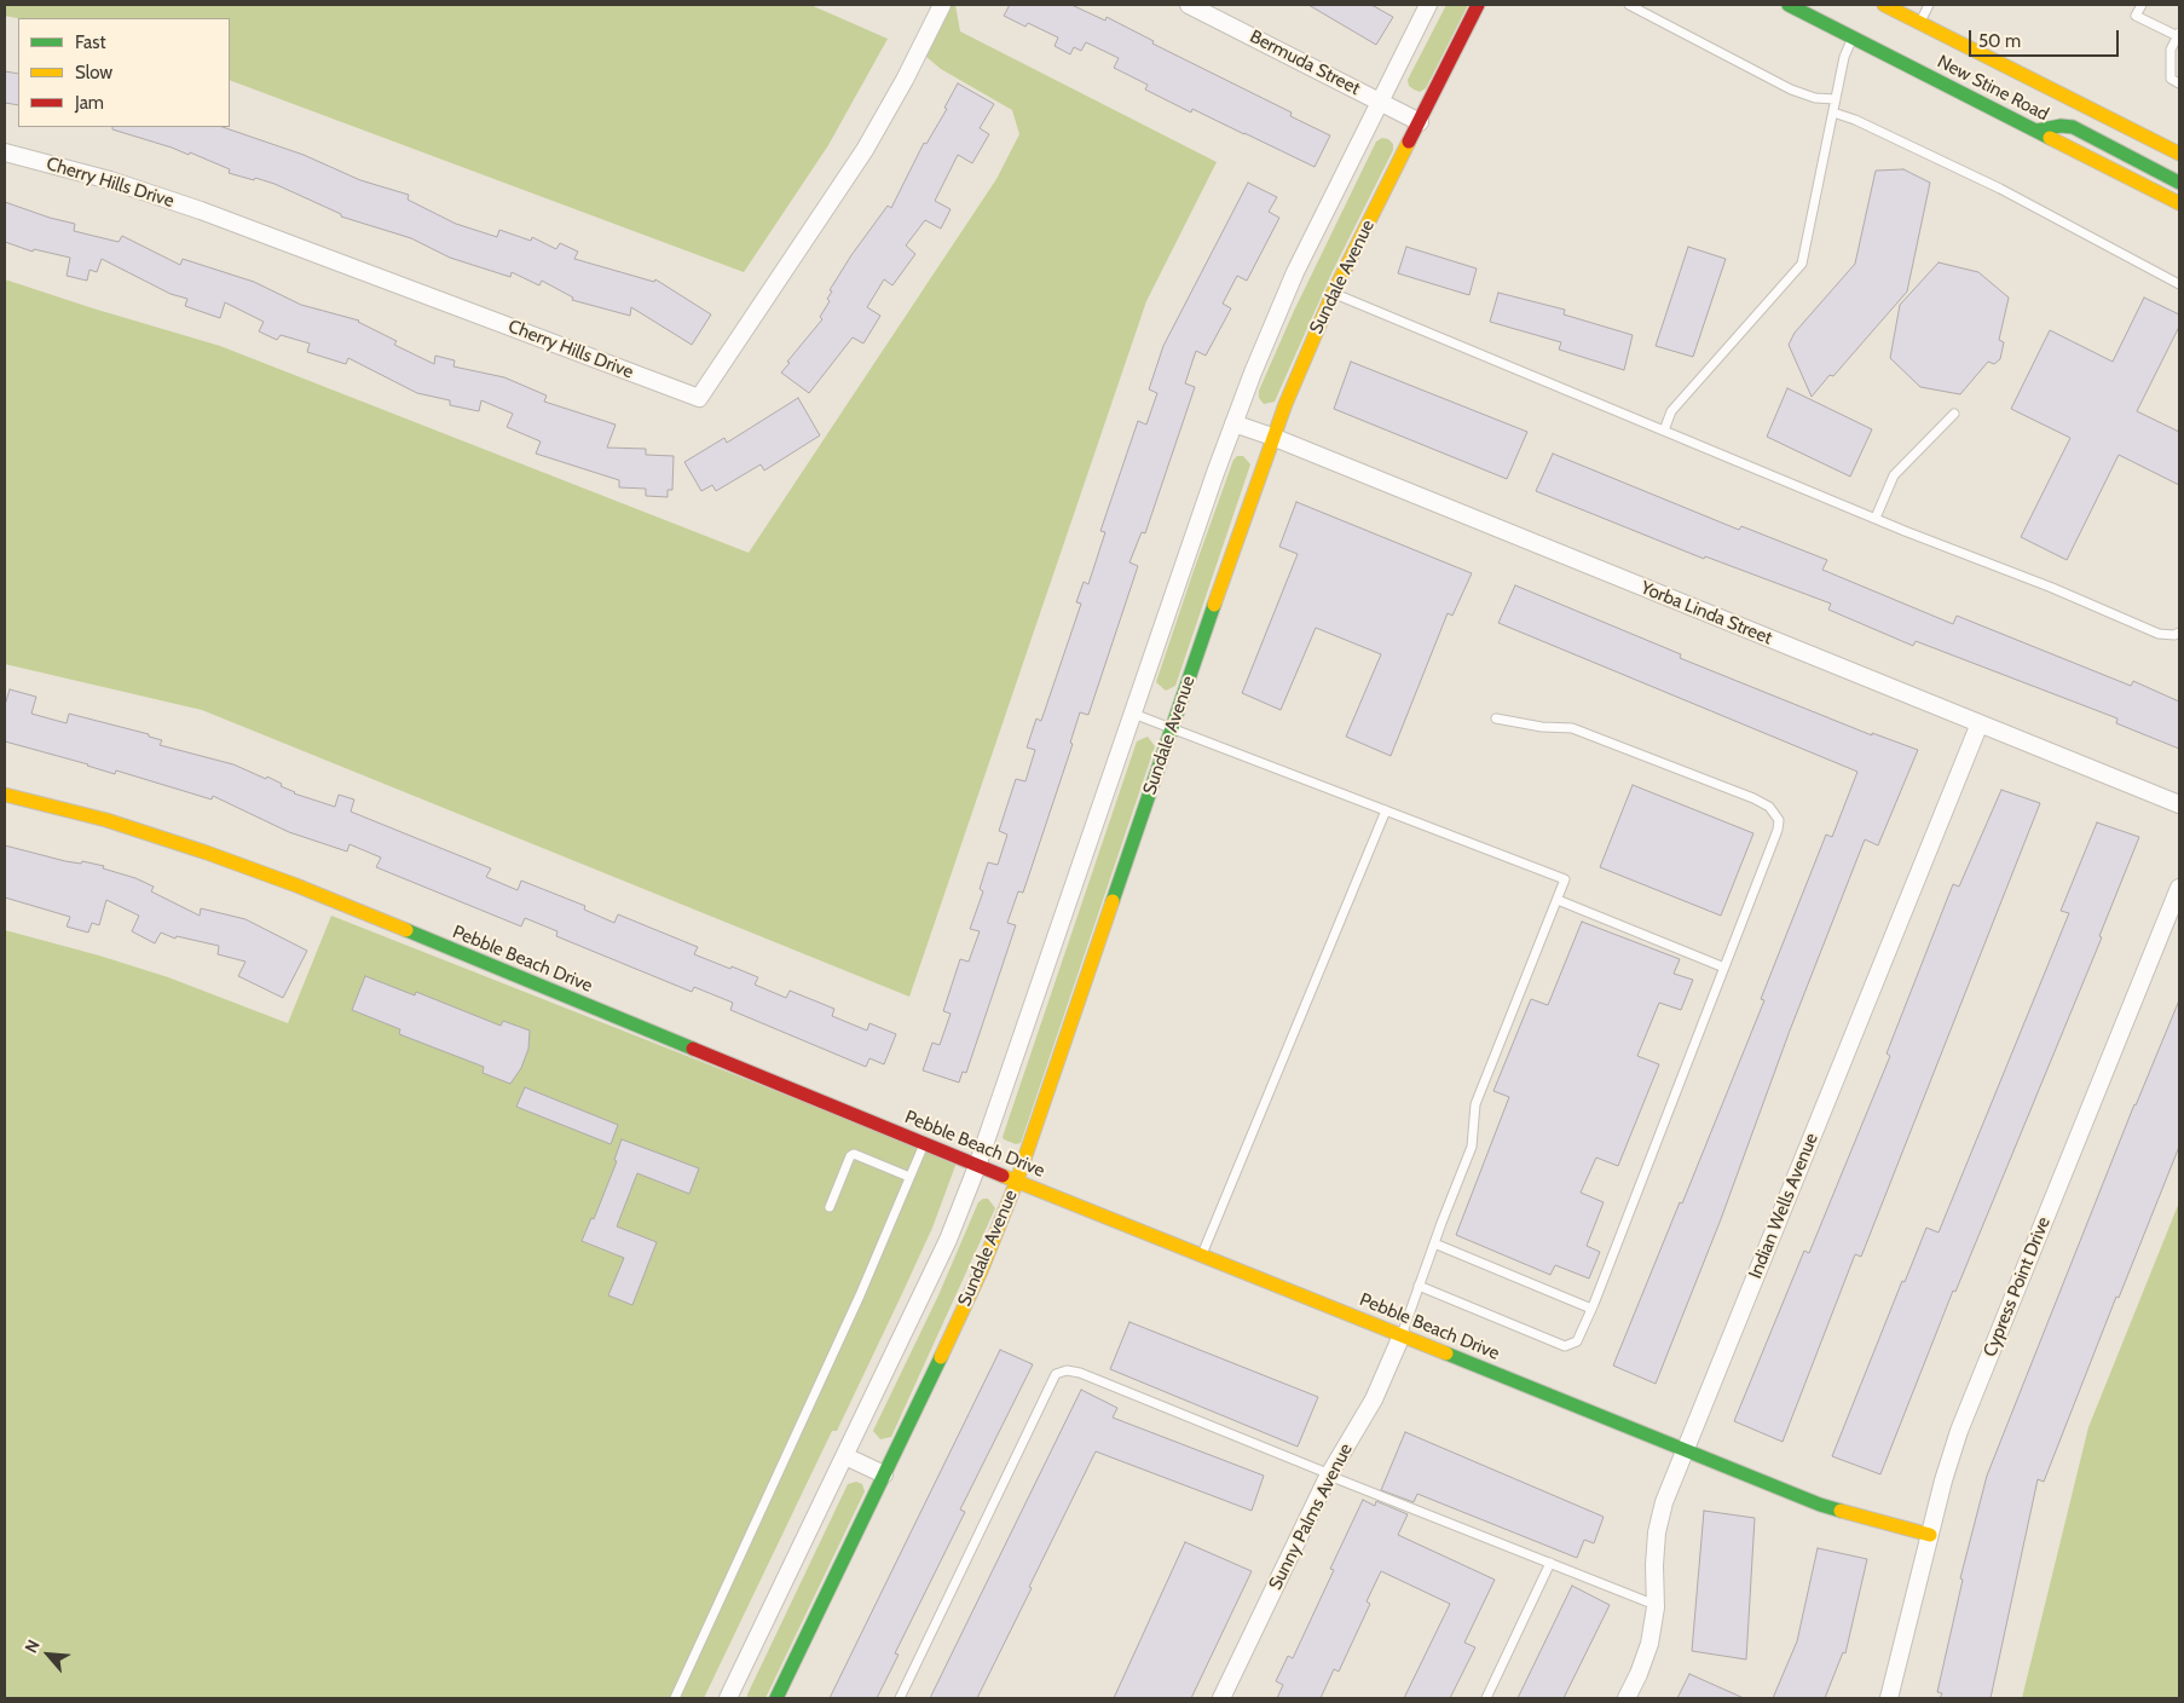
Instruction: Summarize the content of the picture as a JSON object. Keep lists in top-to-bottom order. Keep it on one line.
{"streets":{"street":["Bermuda Street","New Stine Road","Cherry Hills Drive","Sundale Avenue","Yorba Linda Street","Pebble Beach Drive","Indian Wells Avenue","Cypress Point Drive","Sunny Palms Avenue"]},"crossings":[["Bermuda Street","Sundale Avenue"],["Sundale Avenue","Yorba Linda Street"],["Sundale Avenue","Pebble Beach Drive"],["Yorba Linda Street","Indian Wells Avenue"],["Pebble Beach Drive","Indian Wells Avenue"],["Pebble Beach Drive","Cypress Point Drive"],["Pebble Beach Drive","Sunny Palms Avenue"]],"legend":["Fast","Slow","Jam"],"scale_bar":"50 m","north":"top left"}
